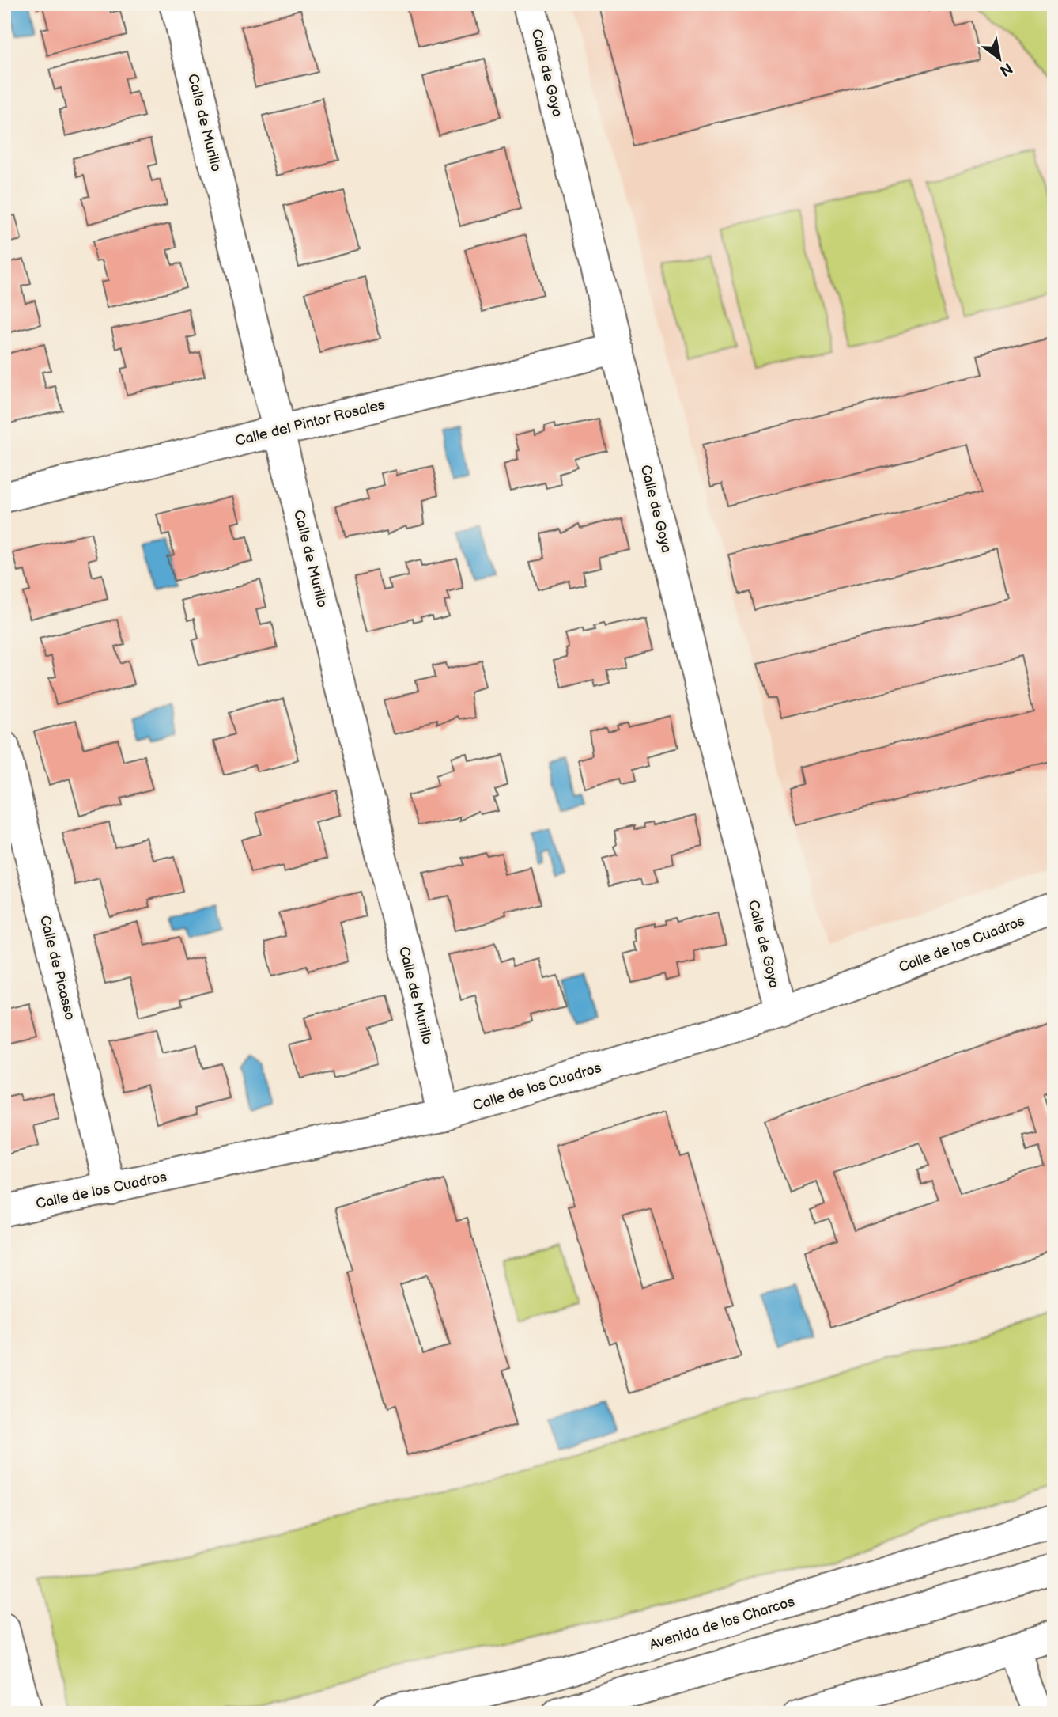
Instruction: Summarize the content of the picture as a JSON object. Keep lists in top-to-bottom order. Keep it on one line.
{"streets":{"street":["Calle de Goya","Calle de Murillo","Calle del Pintor Rosales","Calle de los Cuadros","Calle de Picasso","Avenida de los Charcos"]},"crossings":[["Calle de Goya","Calle del Pintor Rosales"],["Calle de Goya","Calle de los Cuadros"],["Calle de Murillo","Calle del Pintor Rosales"],["Calle de Murillo","Calle de los Cuadros"],["Calle de los Cuadros","Calle de Picasso"]],"north":"bottom right"}
